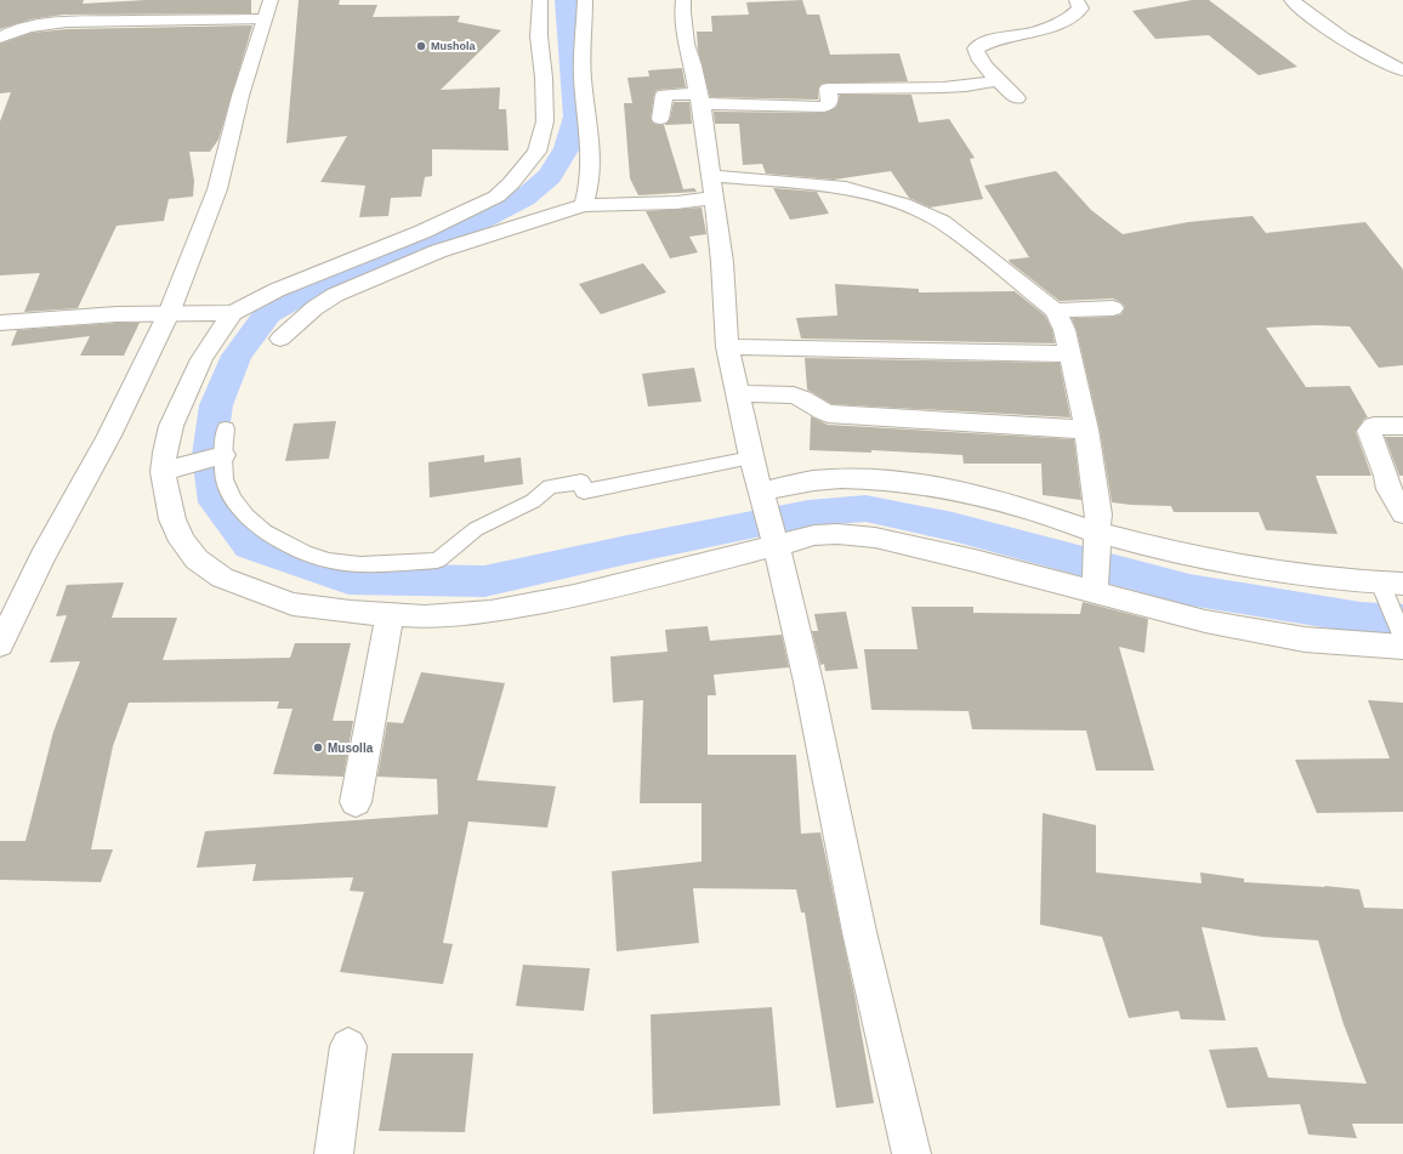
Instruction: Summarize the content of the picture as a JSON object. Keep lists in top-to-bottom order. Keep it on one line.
{"places":["Mushola","Musolla"]}
